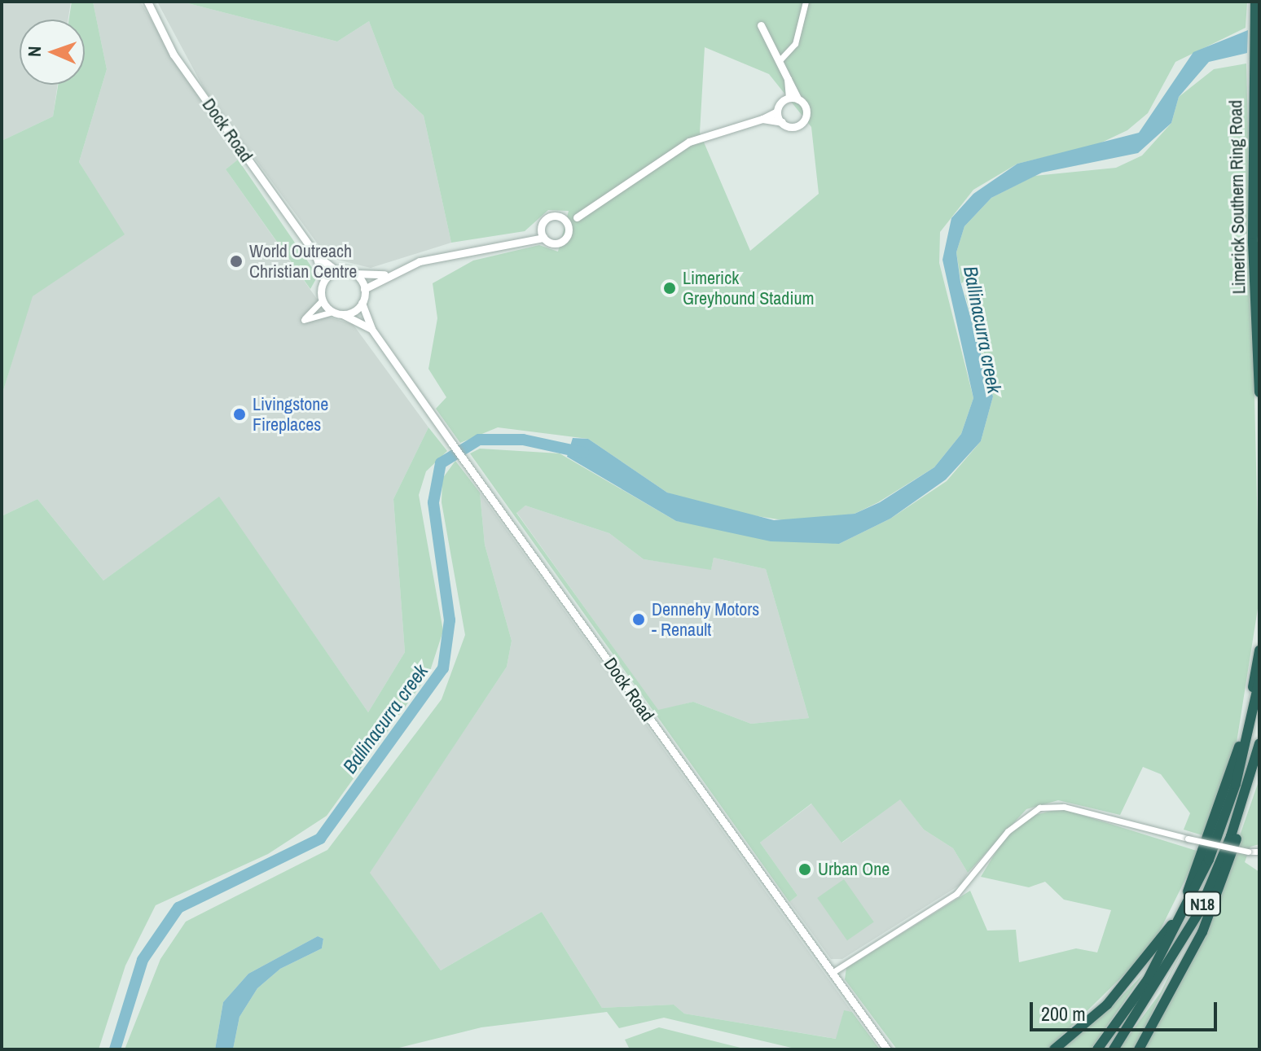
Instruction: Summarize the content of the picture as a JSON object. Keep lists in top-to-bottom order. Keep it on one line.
{"streets":{"highway":["Limerick Southern Ring Road","N18"],"main road":["Dock Road"]},"water":["Ballinacurra creek"],"places":["World Outreach Christian Centre","Limerick Greyhound Stadium","Livingstone Fireplaces","Dennehy Motors - Renault","Urban One"],"scale_bar":"200 m","north":"left"}
